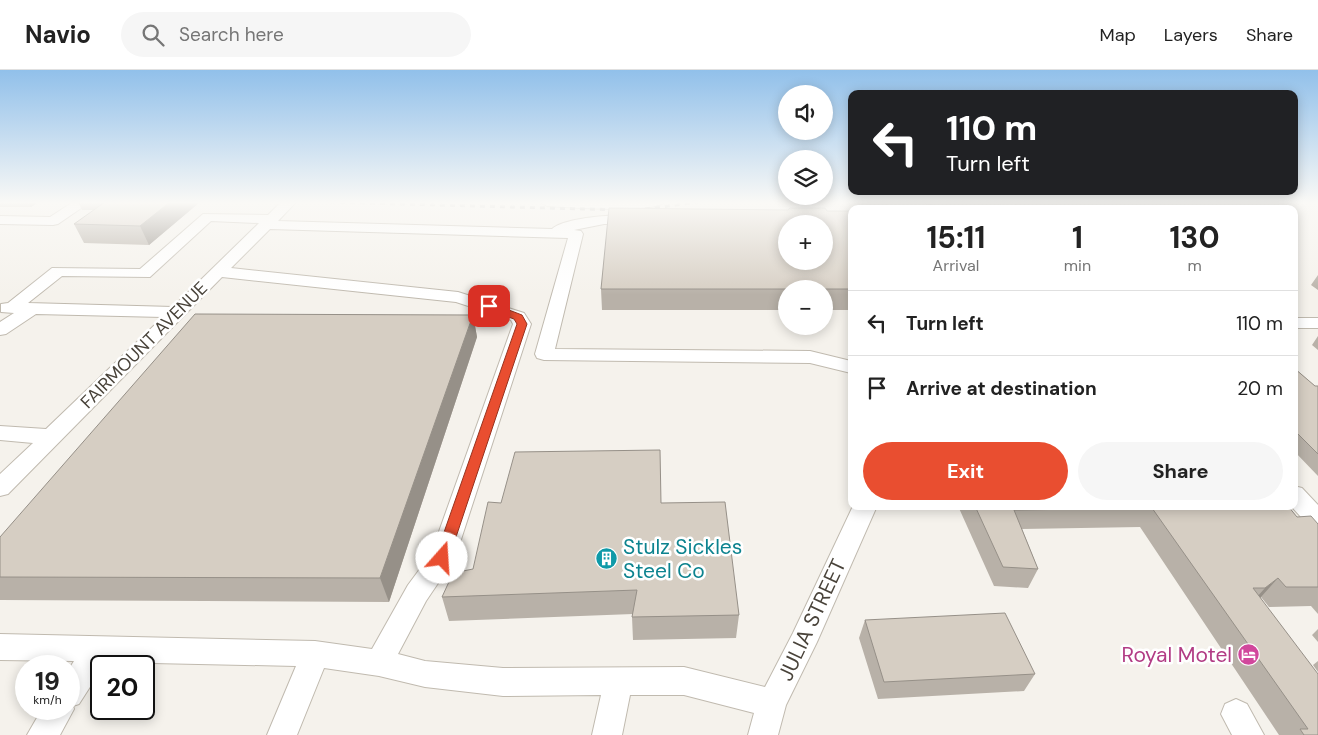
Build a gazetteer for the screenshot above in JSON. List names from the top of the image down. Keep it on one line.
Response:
{"streets":{"street":["FAIRMOUNT AVENUE","JULIA STREET"]},"places":{"building":["Stulz Sickles Steel Co"],"hotel":["Royal Motel"]},"page":{"header":"Navio","search":"Search here","nav":["Map","Layers","Share"],"map_buttons":["+","−"],"turn":["110 m","Turn left"],"eta":["15:11","Arrival","1","min","130","m"],"list":[{"name":"Turn left","value":"110 m"},{"name":"Arrive at destination","value":"20 m"}],"buttons":["Exit","Share"],"speed":"19 km/h","limit":"20"}}
